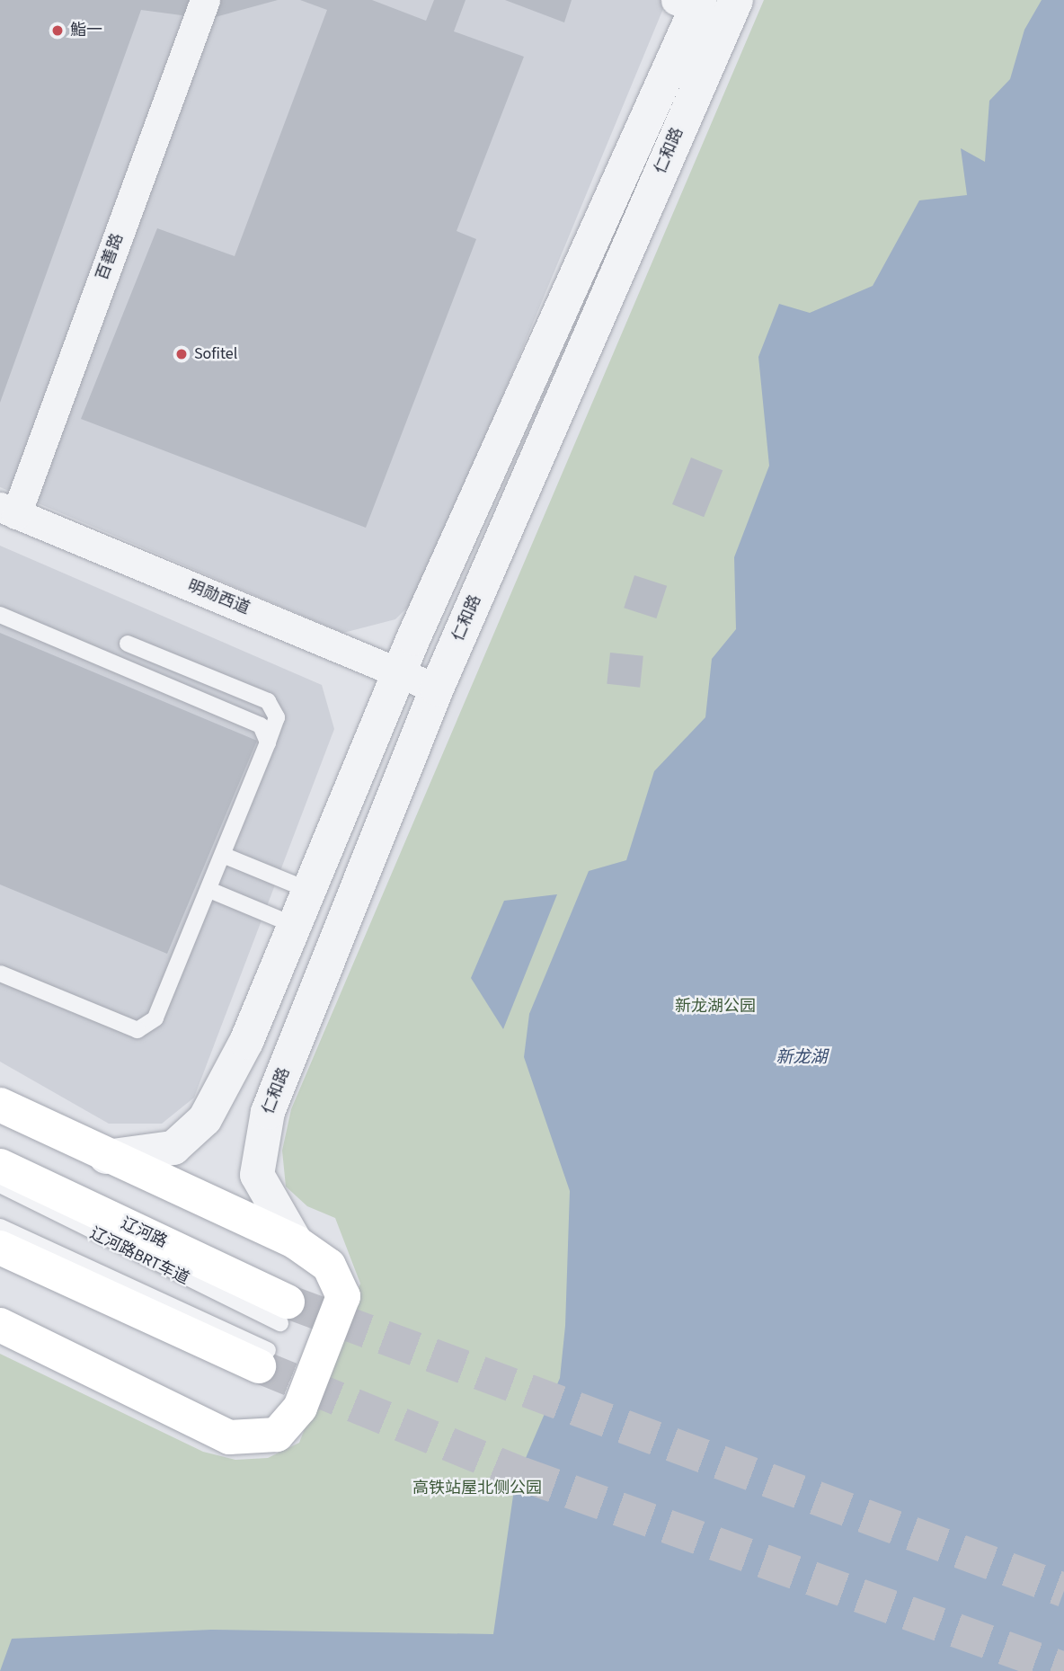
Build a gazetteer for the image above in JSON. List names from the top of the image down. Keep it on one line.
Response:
{"streets":{"main road":["辽河路"],"street":["仁和路","百善路","明勋西道"],"lane":["辽河路BRT车道"]},"crossings":[["仁和路","明勋西道"],["百善路","明勋西道"],["辽河路","辽河路BRT车道"]],"water":["新龙湖"],"parks":["新龙湖公园","高铁站屋北侧公园"],"places":["鮨一","Sofitel"]}
